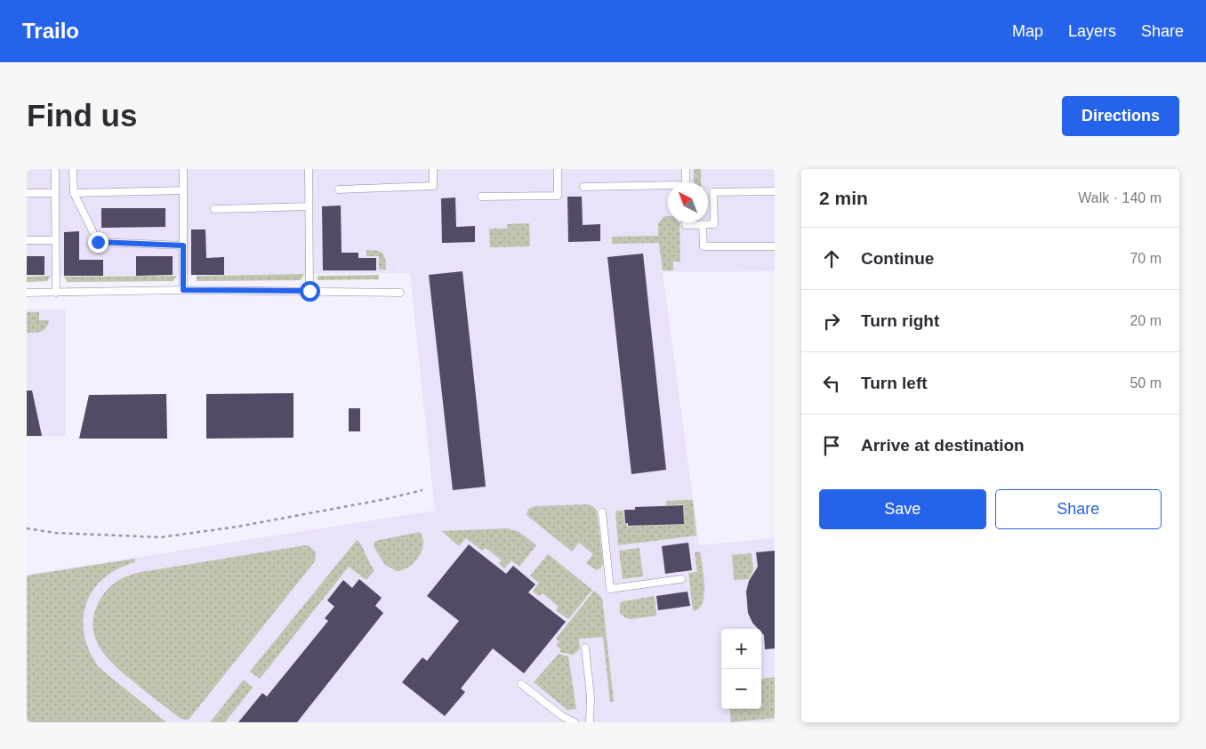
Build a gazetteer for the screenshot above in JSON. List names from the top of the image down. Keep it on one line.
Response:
{"north":"top left","page":{"header":"Trailo","nav":["Map","Layers","Share"],"buttons":["Directions",["Save","Share"]],"title":"Find us","heading":["2 min","Walk · 140 m"],"list":[["Continue","70 m"],["Turn right","20 m"],["Turn left","50 m"],"Arrive at destination"],"map_buttons":["+","−"]}}
